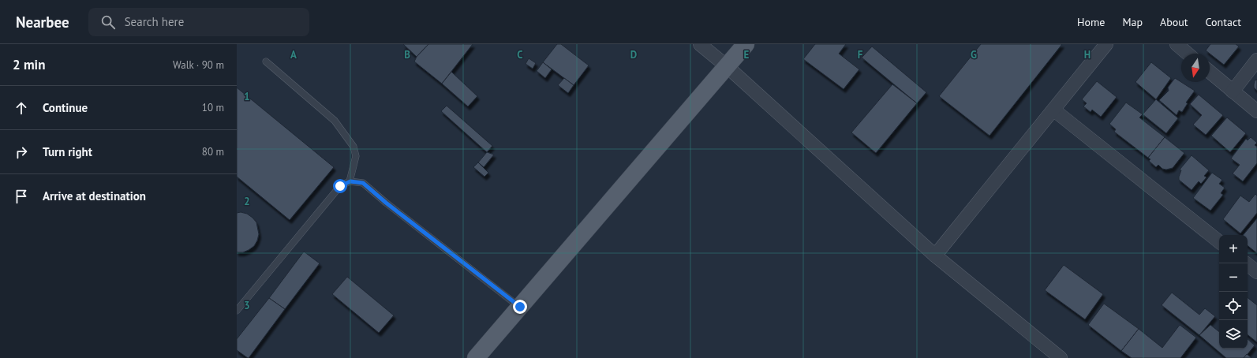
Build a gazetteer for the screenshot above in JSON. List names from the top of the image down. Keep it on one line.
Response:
{"north":"bottom","page":{"header":"Nearbee","search":"Search here","nav":["Home","Map","About","Contact"],"heading":["2 min","Walk · 90 m"],"list":[["Continue","10 m"],["Turn right","80 m"],"Arrive at destination"],"map_buttons":["+","−"]},"grid":{"columns":["A","B","C","D","E","F","G","H"],"rows":["1","2","3"]}}
